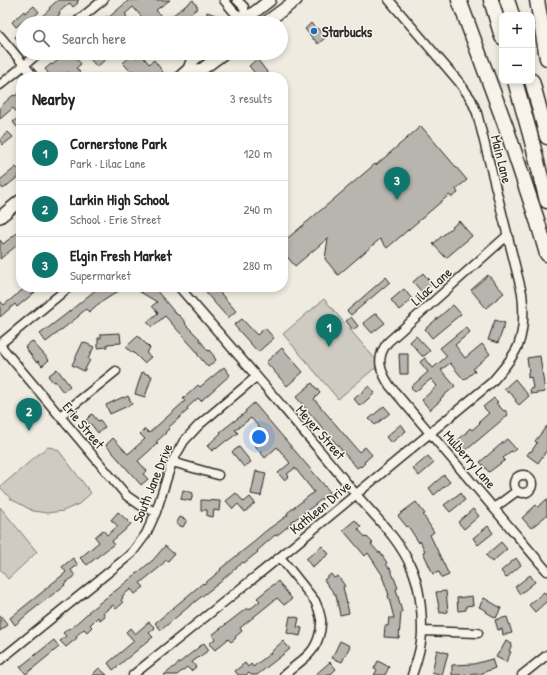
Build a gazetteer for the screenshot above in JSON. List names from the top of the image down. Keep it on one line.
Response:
{"streets":{"street":["Main Lane","Lilac Lane","Erie Street","Meyer Street","Mulberry Lane","South Jane Drive","Kathleen Drive"]},"crossings":[["Main Lane","Lilac Lane"],["Main Lane","Kathleen Drive"],["Lilac Lane","Mulberry Lane"],["Erie Street","South Jane Drive"],["Meyer Street","South Jane Drive"],["Meyer Street","Kathleen Drive"],["Mulberry Lane","Kathleen Drive"]],"places":["Starbucks"],"page":{"map_buttons":["+","−"],"search":"Search here","heading":["Nearby","3 results"],"list":[{"mark":"1","name":"Cornerstone Park","note":"Park · Lilac Lane","value":"120 m"},{"mark":"2","name":"Larkin High School","note":"School · Erie Street","value":"240 m"},{"mark":"3","name":"Elgin Fresh Market","note":"Supermarket","value":"280 m"}],"pins":["3","1","2"]}}
